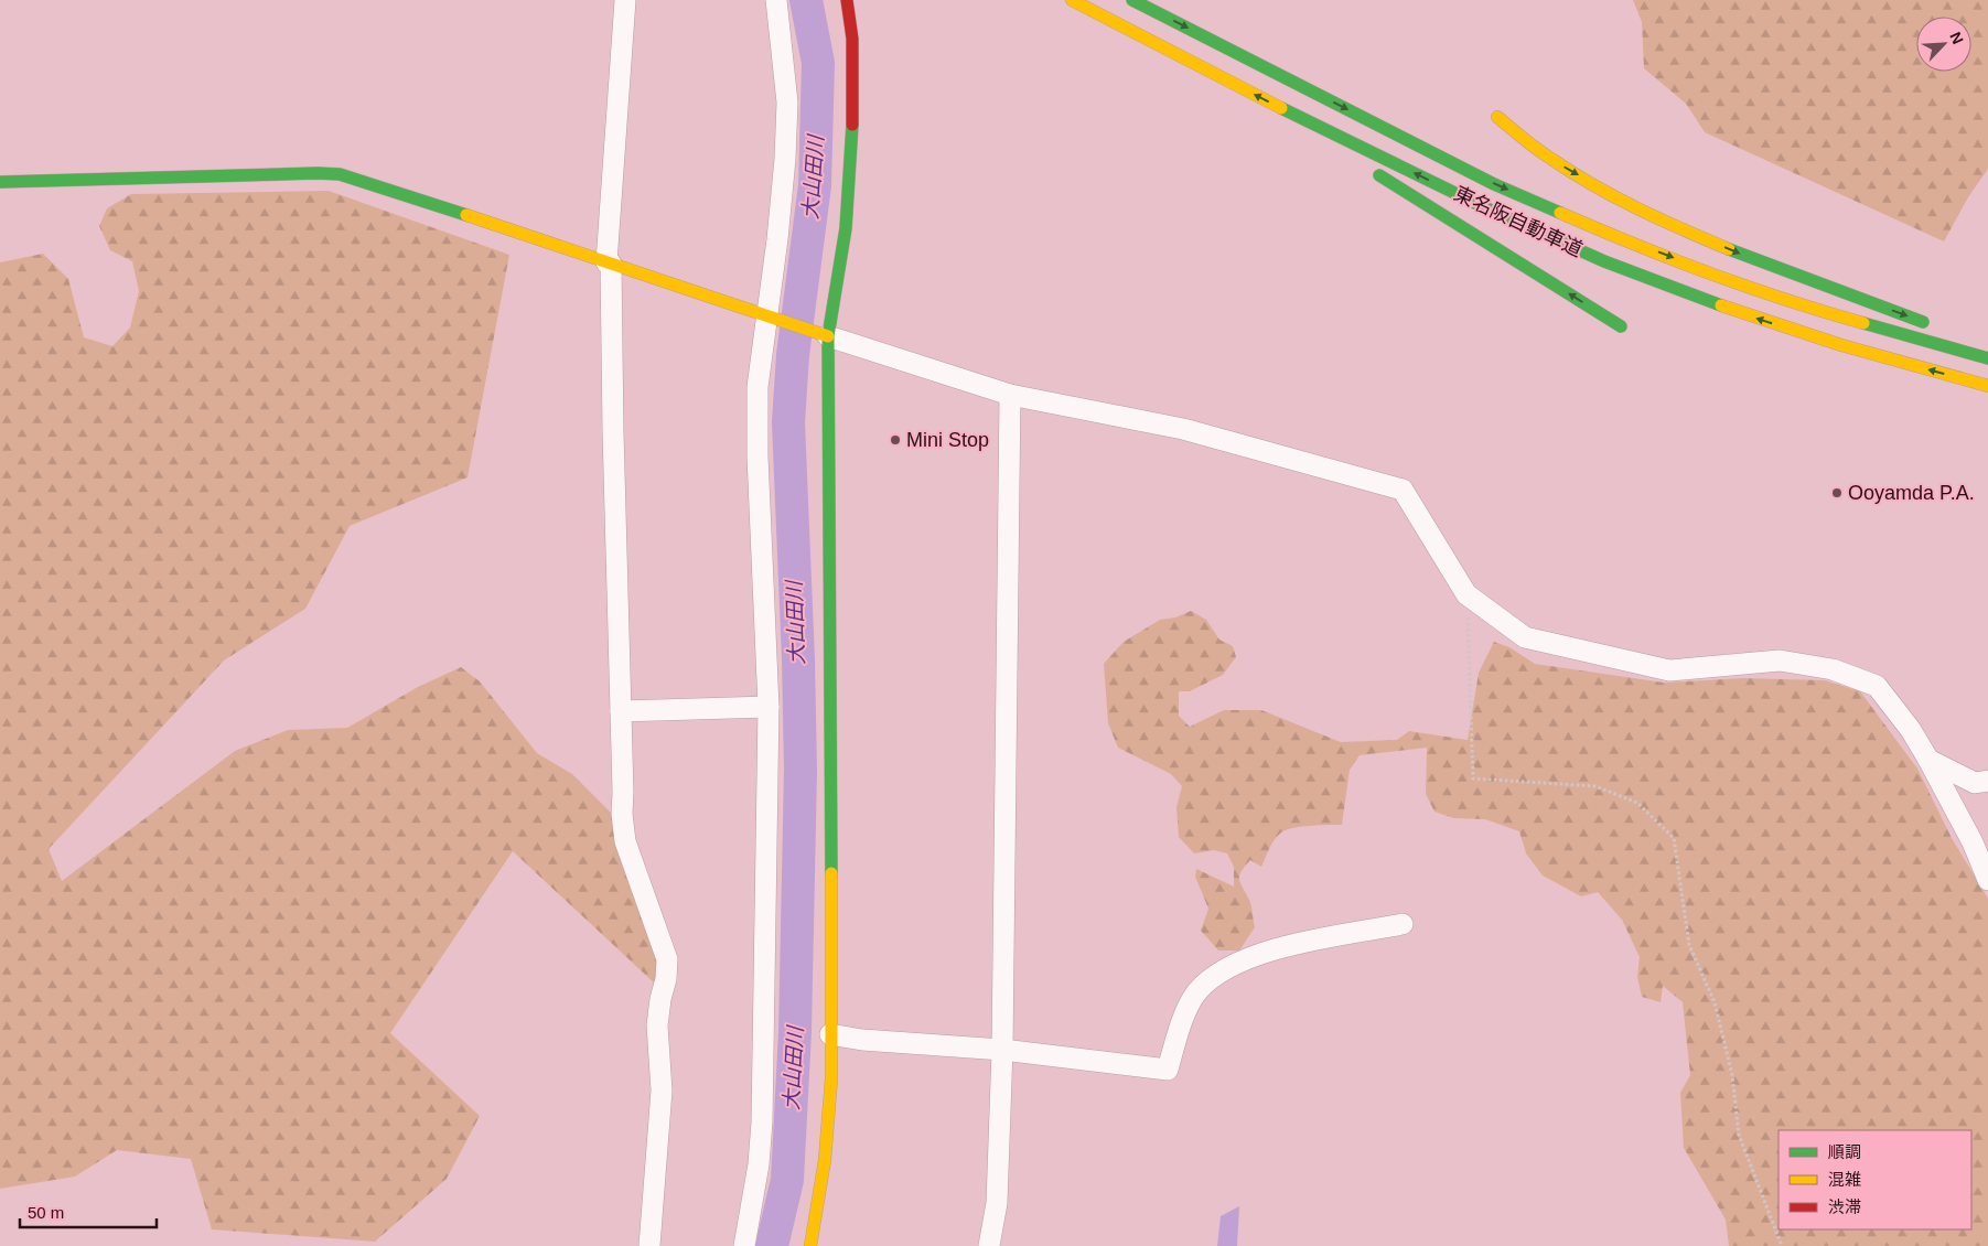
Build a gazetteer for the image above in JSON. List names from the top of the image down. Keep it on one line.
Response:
{"streets":{"main road":["東名阪自動車道"]},"water":["大山田川"],"places":["Mini Stop","Ooyamda P.A."],"legend":["順調","混雑","渋滞"],"scale_bar":"50 m","north":"top right"}
